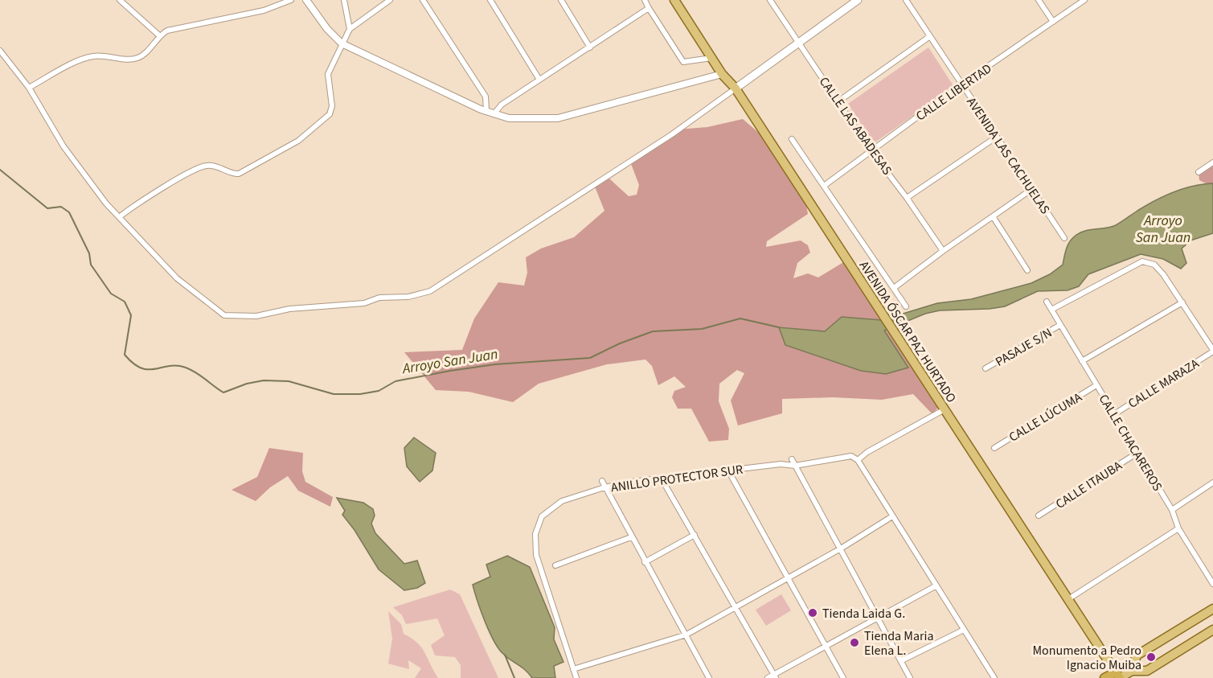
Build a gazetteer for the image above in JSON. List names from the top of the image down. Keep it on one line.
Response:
{"streets":{"main road":["AVENIDA ÓSCAR PAZ HURTADO"],"street":["CALLE LIBERTAD","CALLE LAS ABADESAS","AVENIDA LAS CACHUELAS","PASAJE S/N","CALLE MARAZA","CALLE LÚCUMA","CALLE CHACAREROS","ANILLO PROTECTOR SUR","CALLE ITAUBA"]},"crossings":[["CALLE LIBERTAD","CALLE LAS ABADESAS"],["CALLE LIBERTAD","AVENIDA LAS CACHUELAS"],["PASAJE S/N","CALLE CHACAREROS"],["CALLE MARAZA","CALLE CHACAREROS"],["CALLE LÚCUMA","CALLE CHACAREROS"],["CALLE CHACAREROS","CALLE ITAUBA"]],"water":["Arroyo San Juan"],"places":["Tienda Laida G.","Tienda Maria Elena L.","Monumento a Pedro Ignacio Muiba"]}
